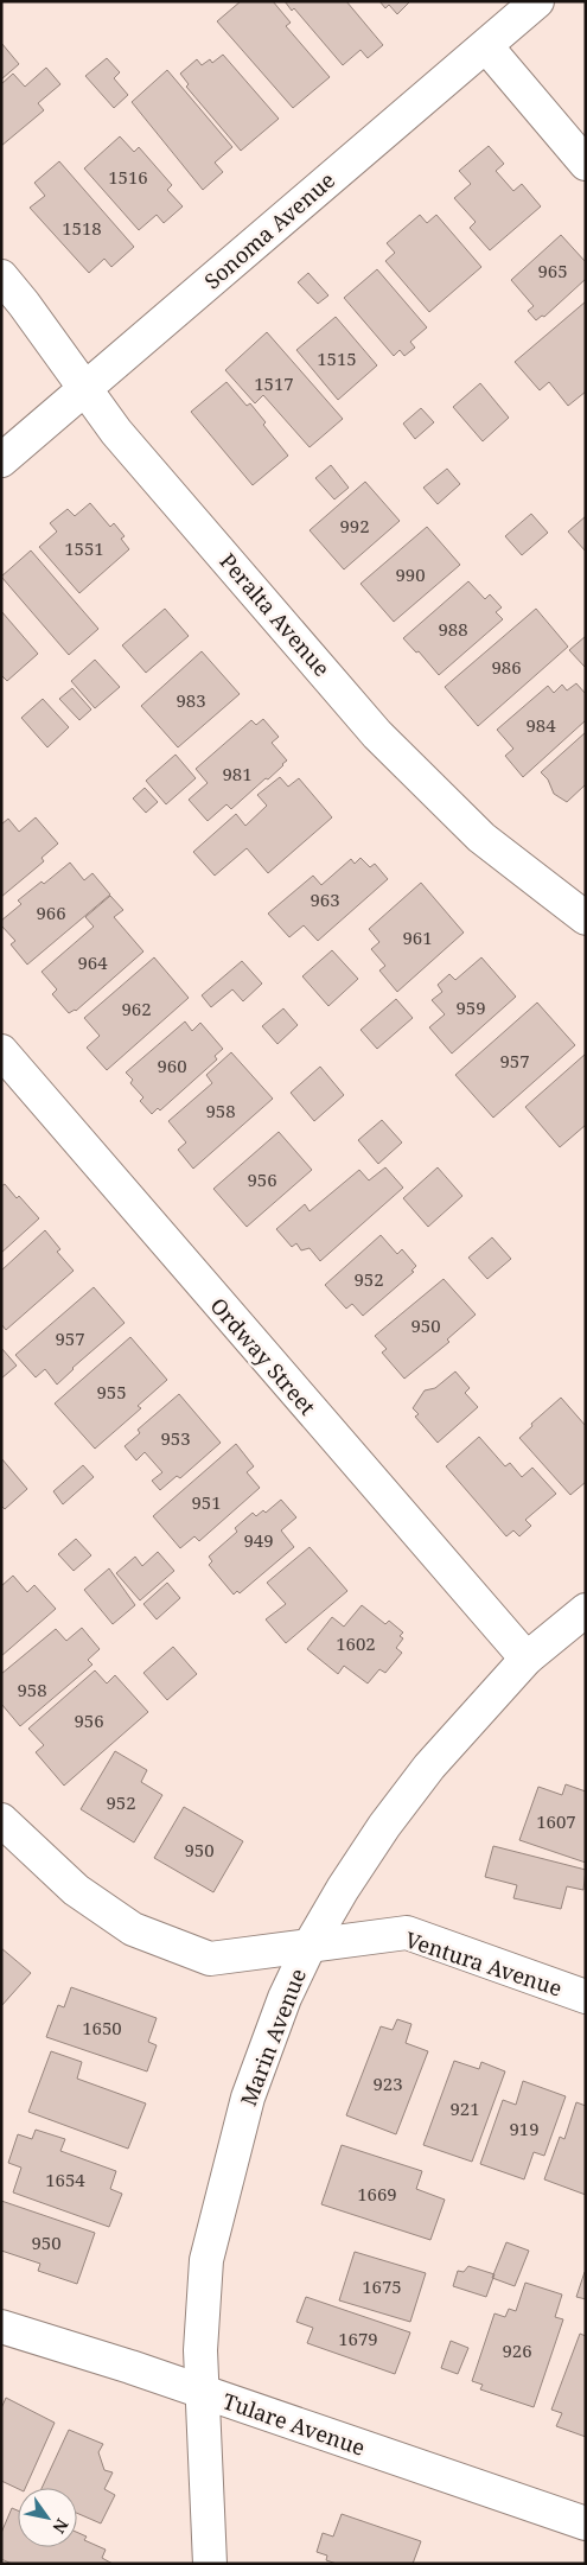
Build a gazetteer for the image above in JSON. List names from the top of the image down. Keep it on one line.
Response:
{"streets":{"street":["Sonoma Avenue","Peralta Avenue","Ordway Street","Ventura Avenue","Marin Avenue","Tulare Avenue"]},"crossings":[["Sonoma Avenue","Peralta Avenue"],["Ordway Street","Marin Avenue"],["Ventura Avenue","Marin Avenue"],["Marin Avenue","Tulare Avenue"]],"house_numbers":["1516","1518","965","1515","1517","992","1551","990","988","986","983","984","981","963","966","961","964","959","962","957","960","958","956","952","950","957","955","953","951","949","1602","958","956","952","1607","950","1650","923","921","919","1654","1669","950","1675","1679","926"],"north":"bottom right"}
